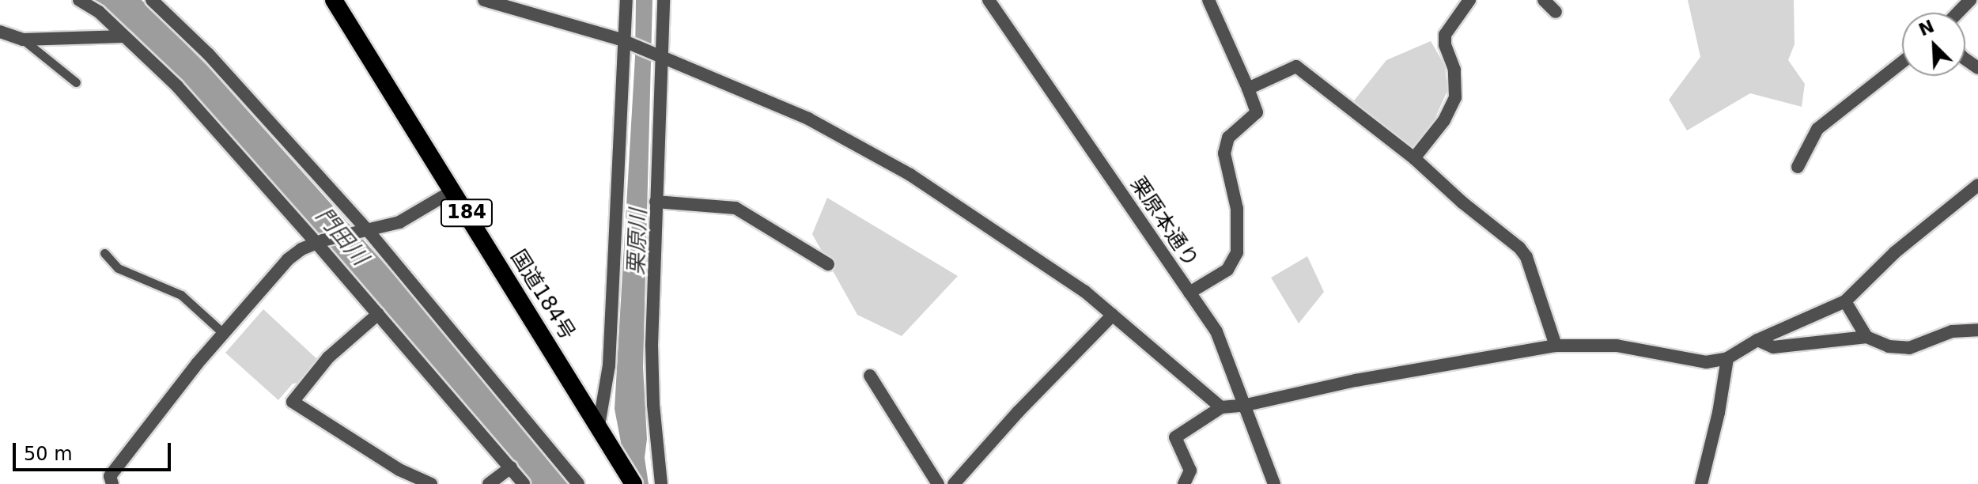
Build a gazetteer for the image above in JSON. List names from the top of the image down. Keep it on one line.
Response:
{"streets":{"highway":["184","国道184号"],"street":["栗原本通り"]},"water":["門田川","栗原川"],"scale_bar":"50 m","north":"top left"}
